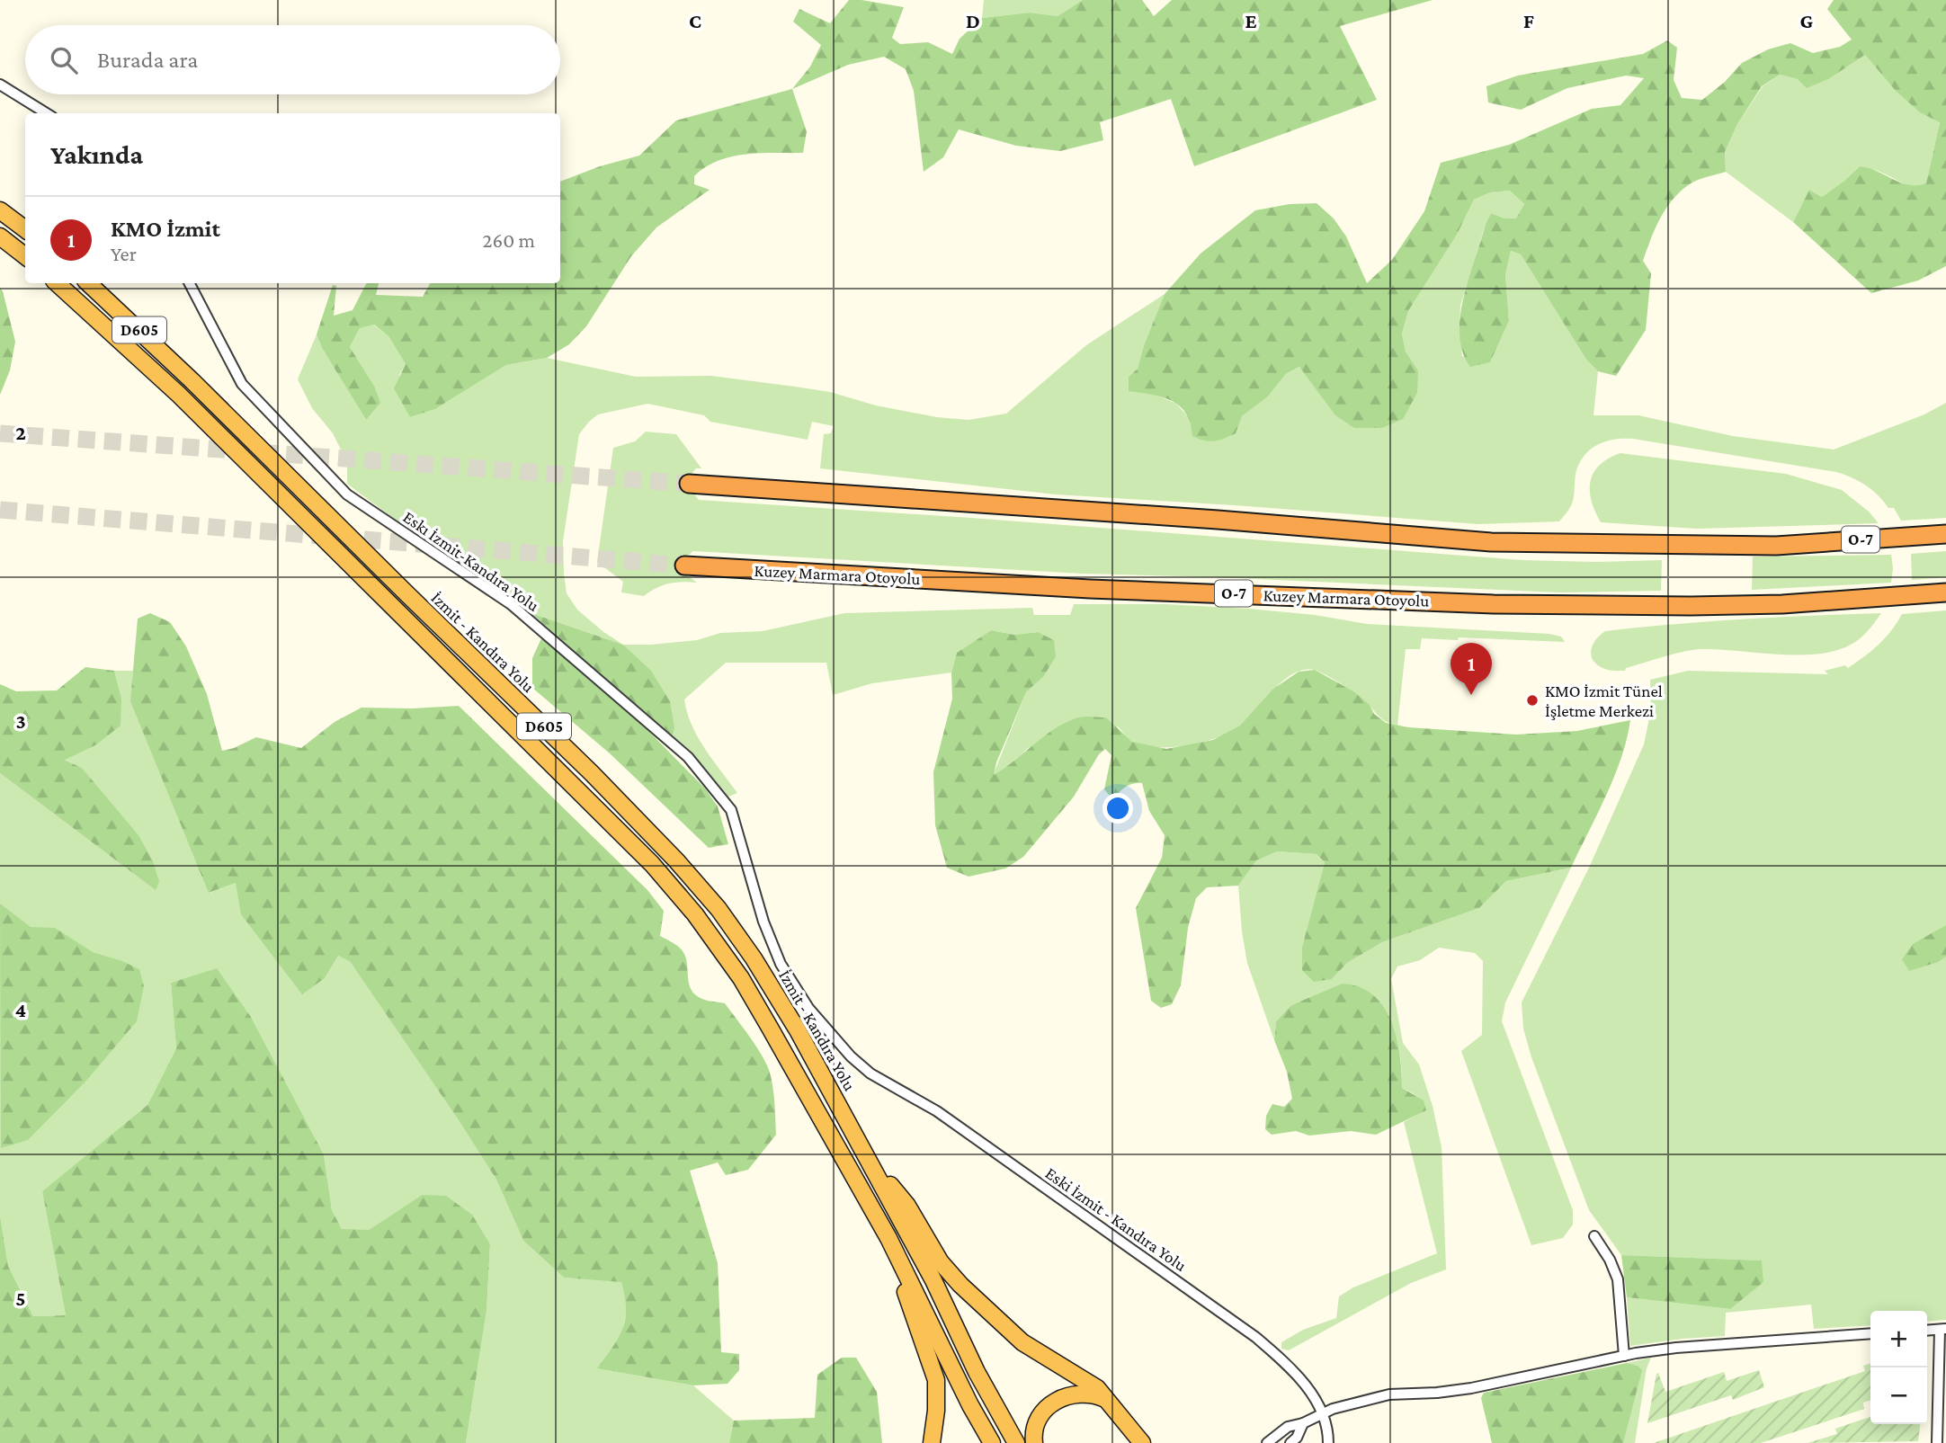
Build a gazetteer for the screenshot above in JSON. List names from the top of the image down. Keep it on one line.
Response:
{"streets":{"highway":["D605","O-7","Kuzey Marmara Otoyolu","İzmit - Kandıra Yolu"],"street":["Eskı İzmit-Kandıra Yolu","Eski İzmit - Kandıra Yolu"]},"crossings":[["Eskı İzmit-Kandıra Yolu","Eski İzmit - Kandıra Yolu"]],"places":["KMO İzmit Tünel İşletme Merkezi"],"page":{"search":"Burada ara","heading":"Yakında","list":[{"mark":"1","name":"KMO İzmit","note":"Yer","value":"260 m"}],"pins":"1","map_buttons":["+","−"]},"grid":{"columns":["C","D","E","F","G"],"rows":["2","3","4","5"]}}
